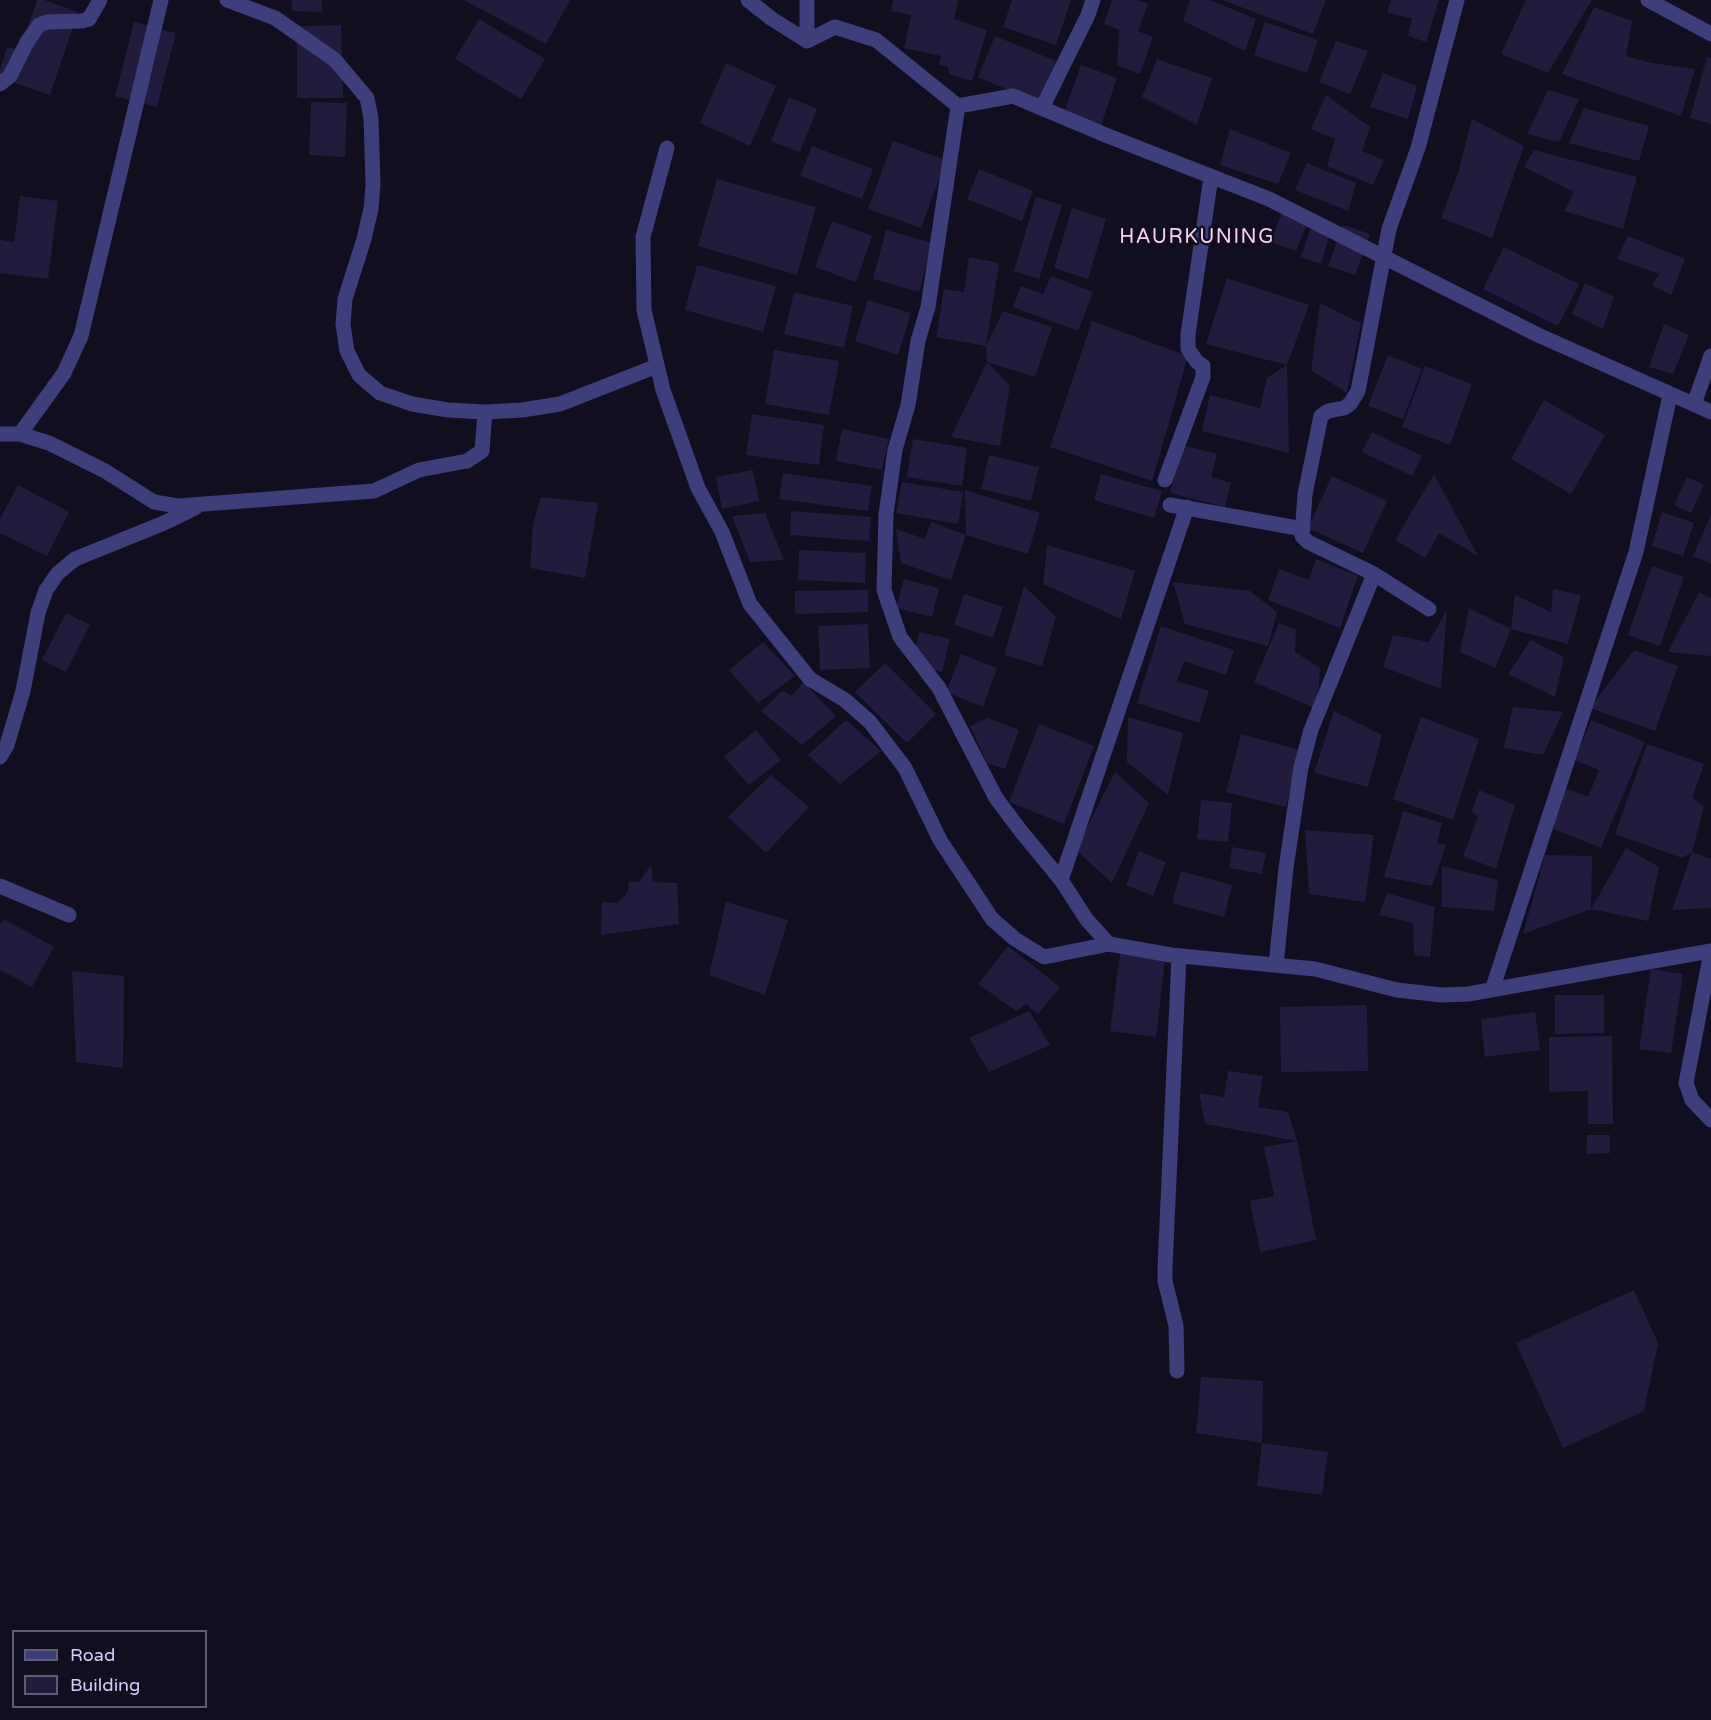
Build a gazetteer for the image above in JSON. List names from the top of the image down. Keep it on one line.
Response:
{"districts":["HAURKUNING"],"legend":["Road","Building"]}
